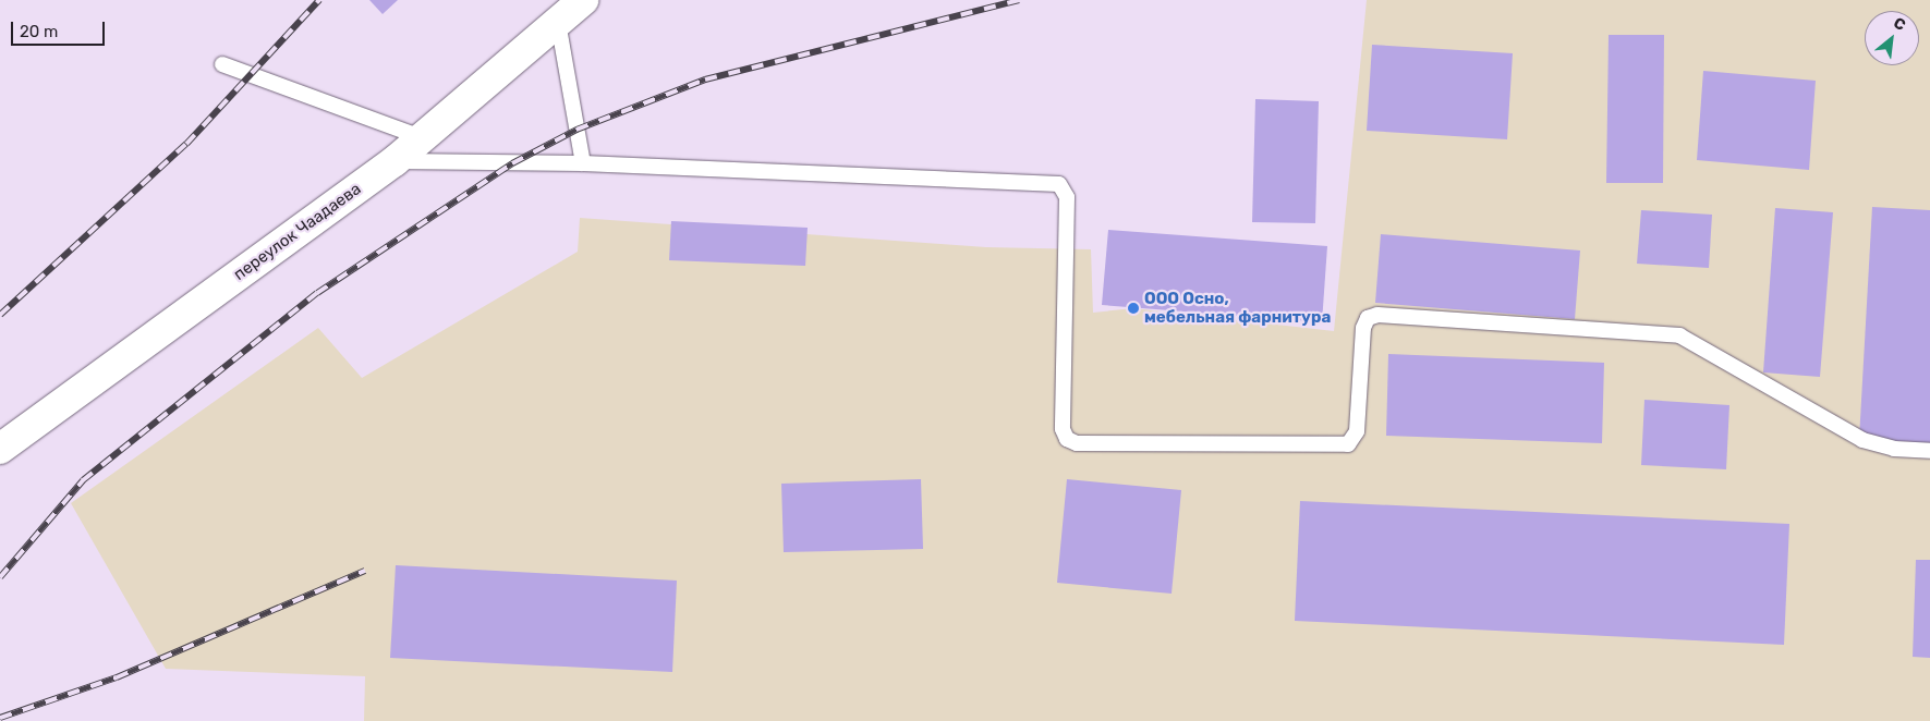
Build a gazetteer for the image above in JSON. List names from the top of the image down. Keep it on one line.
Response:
{"streets":{"street":["переулок Чаадаева"]},"places":["ООО Осно, мебельная фарнитура"],"scale_bar":"20 m","north":"top right"}
